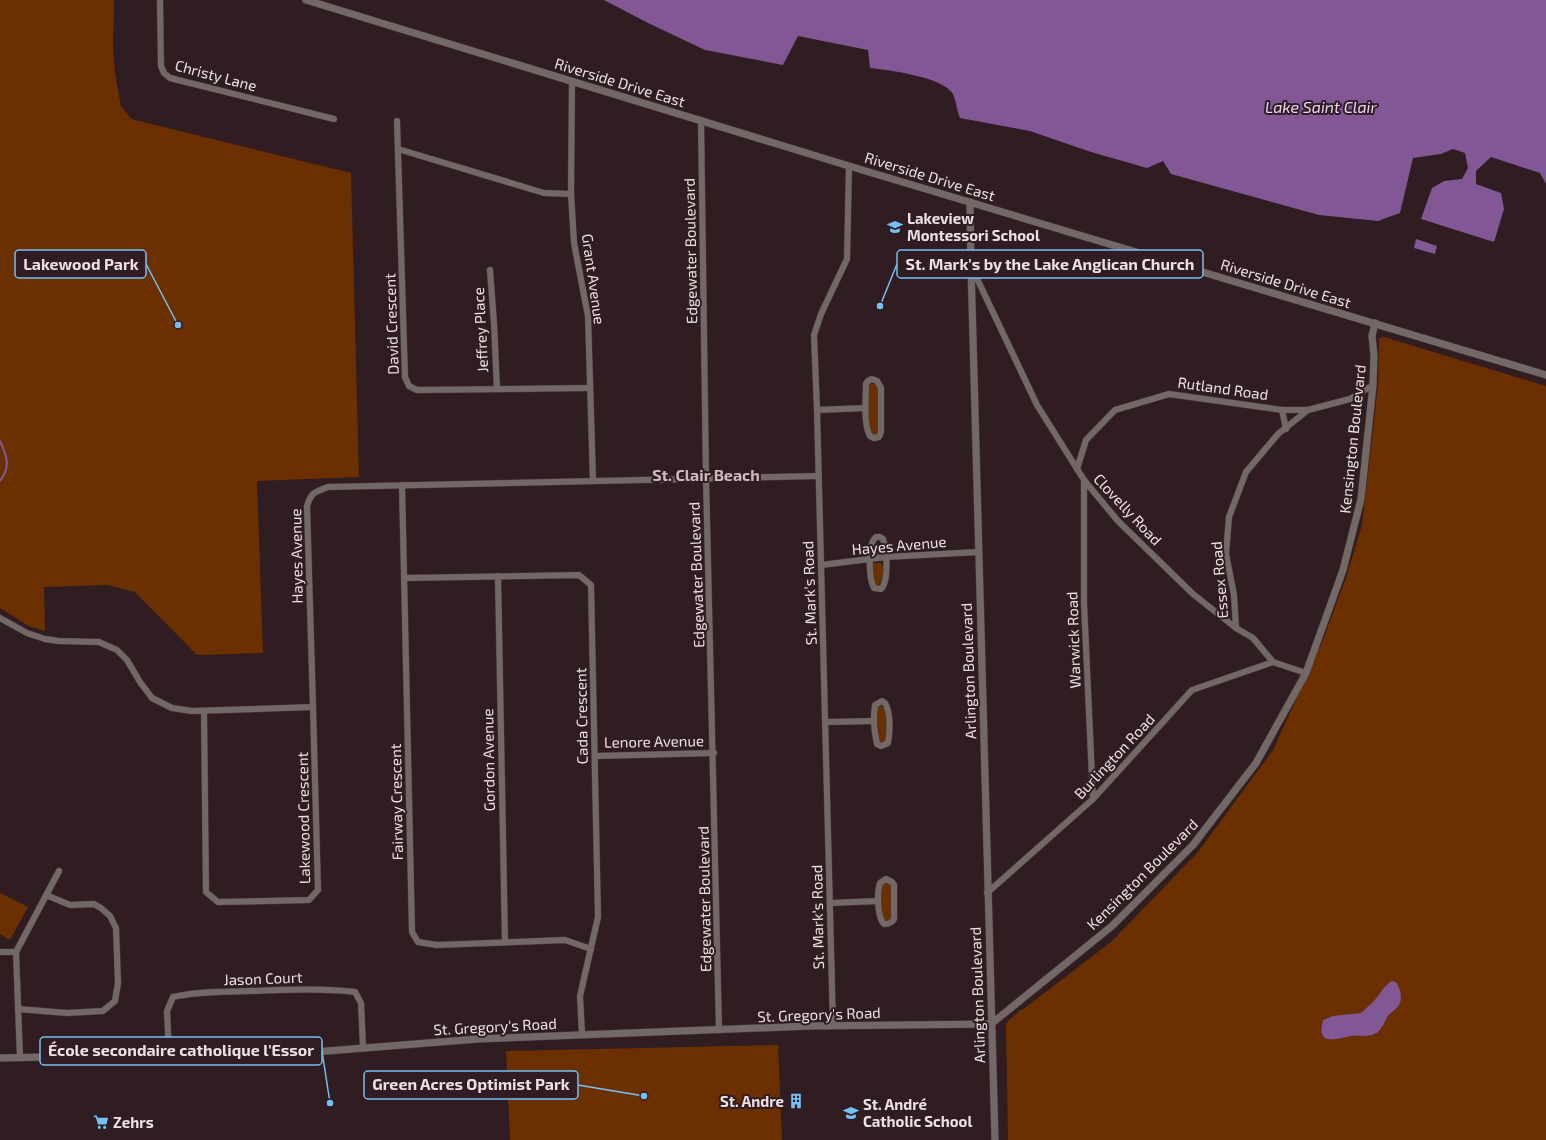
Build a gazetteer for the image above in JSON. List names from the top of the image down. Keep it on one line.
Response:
{"streets":{"street":["Christy Lane","Riverside Drive East","Edgewater Boulevard","Grant Avenue","David Crescent","Jeffrey Place","Rutland Road","Kensington Boulevard","Clovelly Road","Hayes Avenue","Essex Road","St. Mark's Road","Warwick Road","Arlington Boulevard","Cada Crescent","Lenore Avenue","Burlington Road","Gordon Avenue","Fairway Crescent","Lakewood Crescent","Jason Court","St. Gregory's Road"]},"crossings":[["Riverside Drive East","Edgewater Boulevard"],["Riverside Drive East","Grant Avenue"],["Riverside Drive East","Kensington Boulevard"],["Riverside Drive East","St. Mark's Road"],["Riverside Drive East","Arlington Boulevard"],["Edgewater Boulevard","Hayes Avenue"],["Edgewater Boulevard","Lenore Avenue"],["Edgewater Boulevard","St. Gregory's Road"],["Grant Avenue","David Crescent"],["Grant Avenue","Hayes Avenue"],["David Crescent","Jeffrey Place"],["Rutland Road","Kensington Boulevard"],["Rutland Road","Clovelly Road"],["Rutland Road","Essex Road"],["Kensington Boulevard","Arlington Boulevard"],["Kensington Boulevard","St. Gregory's Road"],["Clovelly Road","Essex Road"],["Clovelly Road","Warwick Road"],["Clovelly Road","Arlington Boulevard"],["Clovelly Road","Burlington Road"],["Hayes Avenue","St. Mark's Road"],["Hayes Avenue","Arlington Boulevard"],["Hayes Avenue","Fairway Crescent"],["Hayes Avenue","Lakewood Crescent"],["St. Mark's Road","St. Gregory's Road"],["Warwick Road","Burlington Road"],["Arlington Boulevard","Burlington Road"],["Arlington Boulevard","St. Gregory's Road"],["Cada Crescent","Lenore Avenue"],["Cada Crescent","Gordon Avenue"],["Cada Crescent","Fairway Crescent"],["Cada Crescent","St. Gregory's Road"],["Gordon Avenue","Fairway Crescent"],["Jason Court","St. Gregory's Road"]],"districts":["St. Clair Beach"],"water":["Lake Saint Clair"],"places":{"school or university":["Lakeview Montessori School","St. André Catholic School"],"other":["St. Mark's by the Lake Anglican Church","Lakewood Park","Green Acres Optimist Park","École secondaire catholique l'Essor"],"building":["St. Andre"],"supermarket":["Zehrs"]}}
